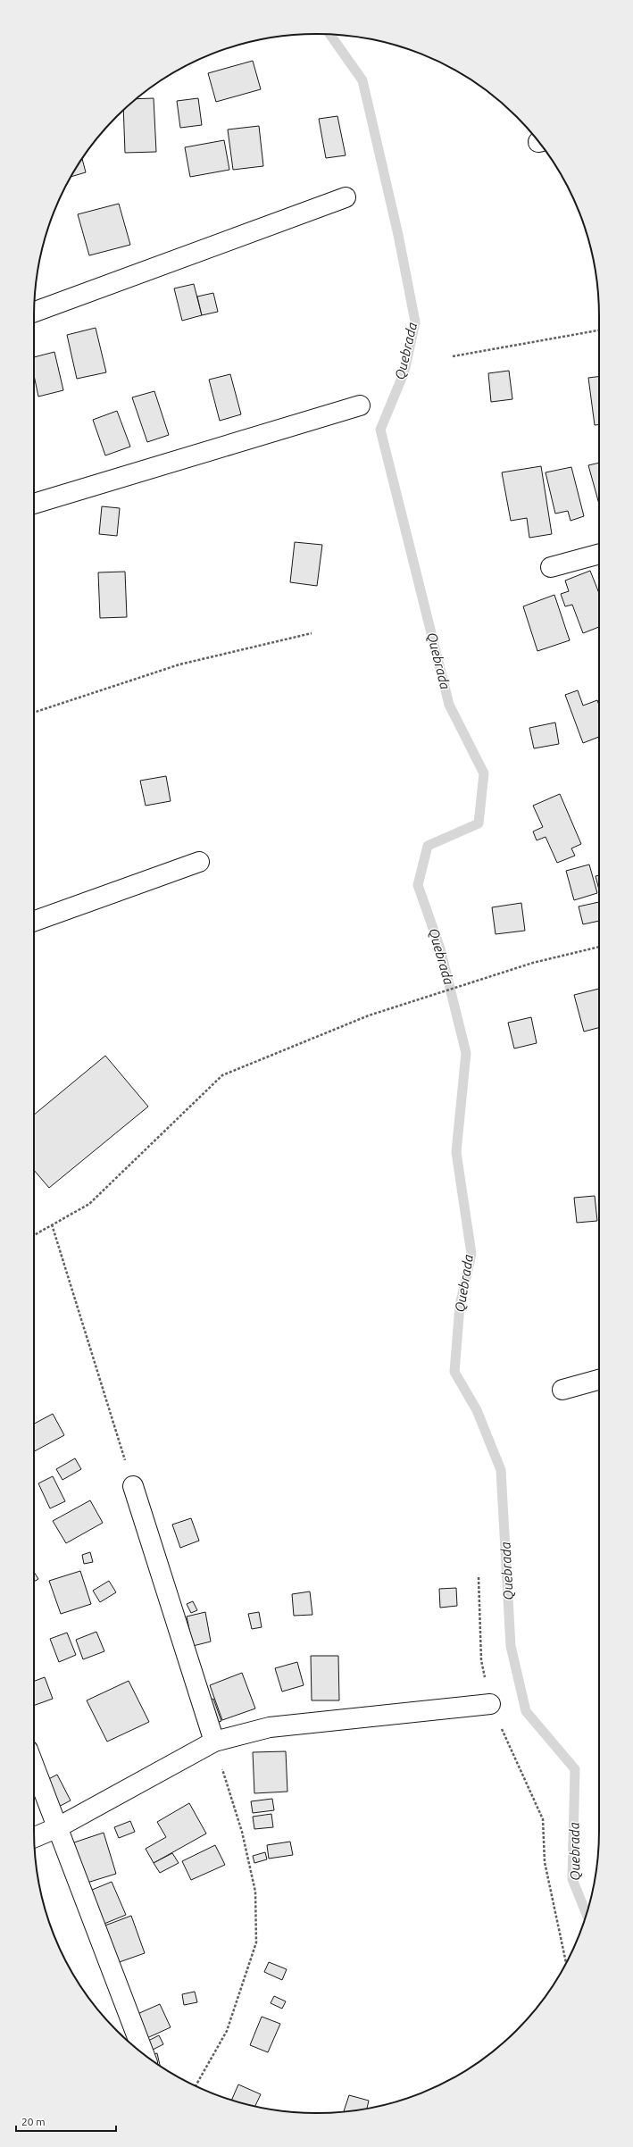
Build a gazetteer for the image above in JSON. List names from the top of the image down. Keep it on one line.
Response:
{"water":["Quebrada"],"scale_bar":"20 m"}
